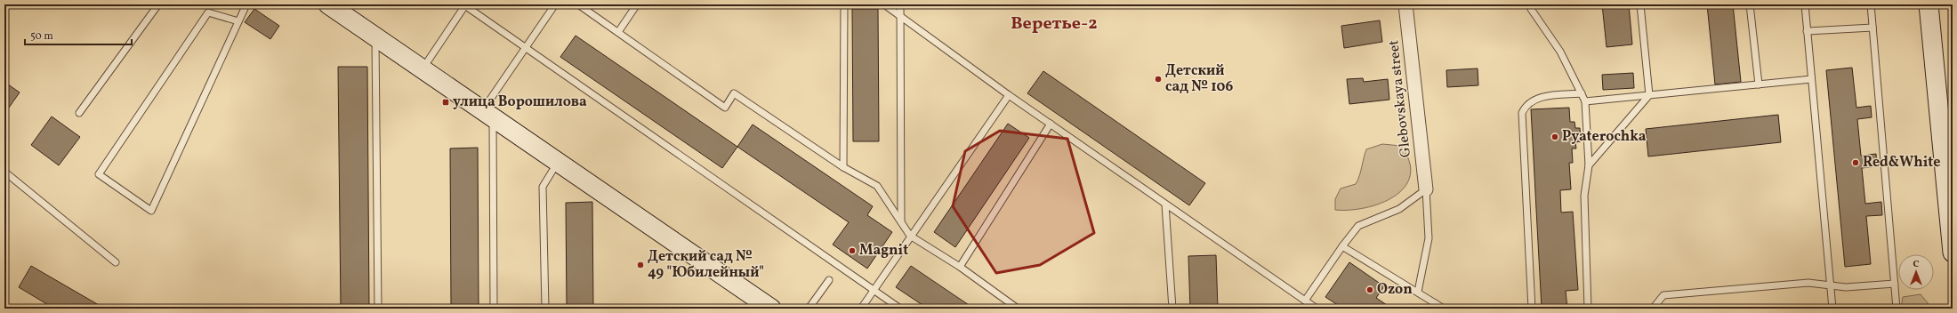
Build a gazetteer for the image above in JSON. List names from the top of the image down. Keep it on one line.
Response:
{"streets":{"street":["Glebovskaya street"]},"districts":["Веретье-2"],"places":{"other":["Детский сад № 106","Pyaterochka","Red&White","Magnit","Детский сад № 49 \"Юбилейный\"","Ozon"],"transit":["улица Ворошилова"]},"scale_bar":"50 m","north":"top"}
